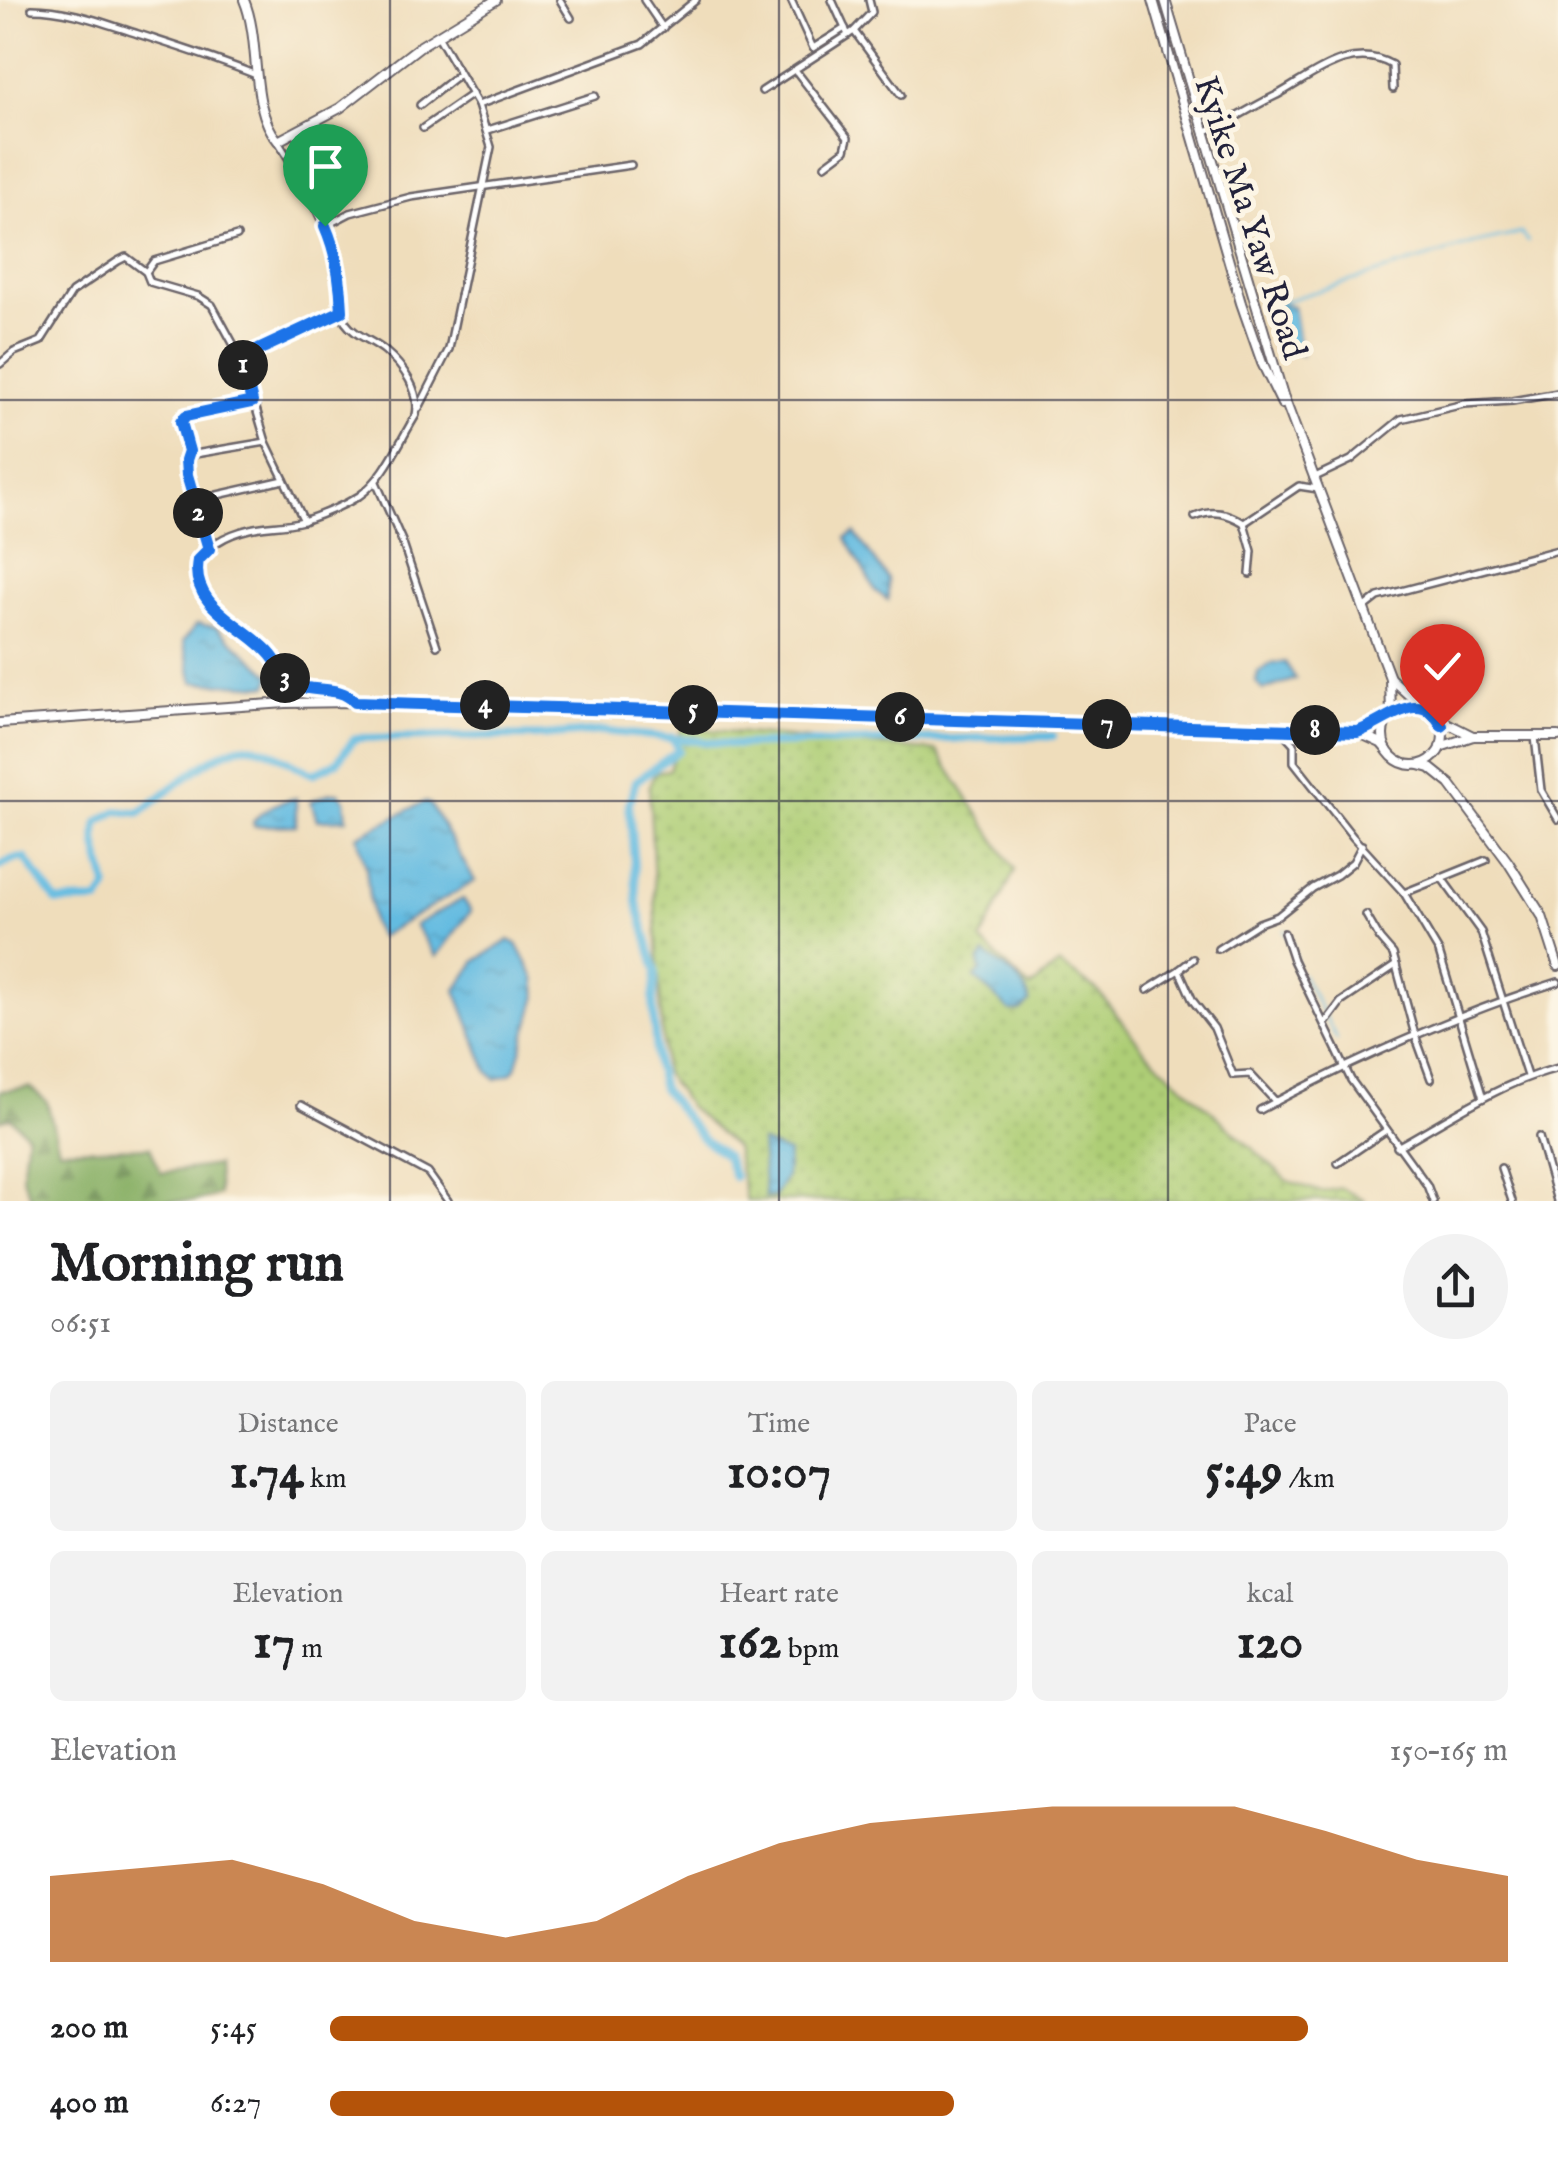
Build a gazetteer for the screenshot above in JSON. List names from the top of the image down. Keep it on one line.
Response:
{"streets":{"main road":["Kyike Ma Yaw Road"]},"page":{"pins":["1","2","3","4","5","6","7","8"],"heading":["Morning run","06:51"],"stats":[["Distance","1.74 km"],["Time","10:07"],["Pace","5:49 /km"],["Elevation","17 m"],["Heart rate","162 bpm"],["kcal","120"]],"chart":["Elevation","150–165 m"],"list":[{"name":"200 m","note":"5:45"},{"name":"400 m","note":"6:27"}]}}
